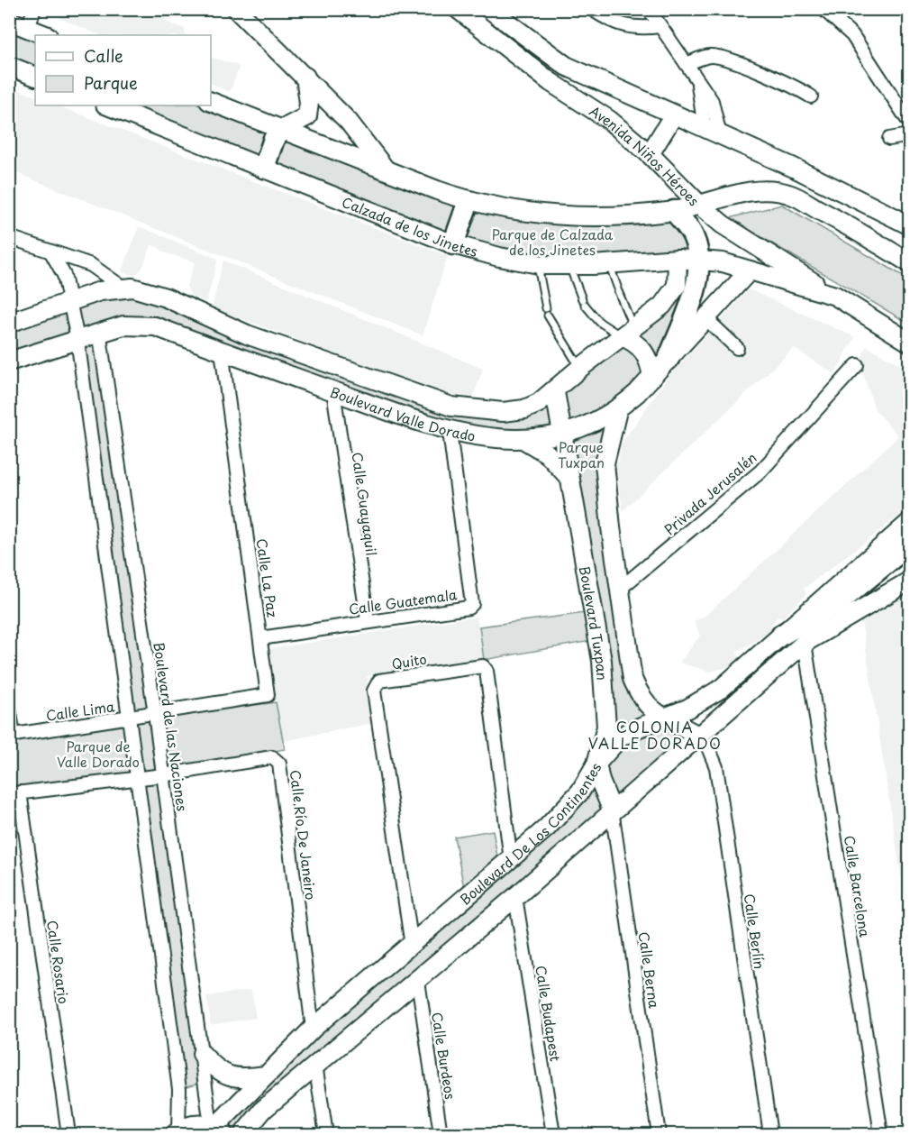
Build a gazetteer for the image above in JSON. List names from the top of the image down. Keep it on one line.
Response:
{"streets":{"street":["Avenida Niños Héroes","Calzada de los Jinetes","Boulevard Valle Dorado","Privada Jerusalén","Calle Guayaquil","Calle La Paz","Calle Guatemala","Boulevard Tuxpan","Quito","Calle Lima","Boulevard de las Naciones","Boulevard De Los Continentes","Calle Río De Janeiro","Calle Barcelona","Calle Berlín","Calle Rosario","Calle Berna","Calle Budapest","Calle Burdeos"]},"crossings":[["Avenida Niños Héroes","Calzada de los Jinetes"],["Calzada de los Jinetes","Boulevard Valle Dorado"],["Boulevard Valle Dorado","Calle Guayaquil"],["Boulevard Valle Dorado","Calle La Paz"],["Boulevard Valle Dorado","Calle Guatemala"],["Boulevard Valle Dorado","Boulevard Tuxpan"],["Boulevard Valle Dorado","Boulevard de las Naciones"],["Calle Guayaquil","Calle Guatemala"],["Calle La Paz","Calle Guatemala"],["Calle La Paz","Calle Lima"],["Calle La Paz","Boulevard de las Naciones"],["Boulevard Tuxpan","Boulevard De Los Continentes"],["Quito","Boulevard De Los Continentes"],["Calle Lima","Boulevard de las Naciones"],["Boulevard de las Naciones","Boulevard De Los Continentes"],["Boulevard de las Naciones","Calle Río De Janeiro"],["Boulevard De Los Continentes","Calle Río De Janeiro"]],"districts":["COLONIA VALLE DORADO"],"parks":["Parque de Calzada de los Jinetes","Parque Tuxpan","Parque de Valle Dorado"],"legend":["Calle","Parque"]}
